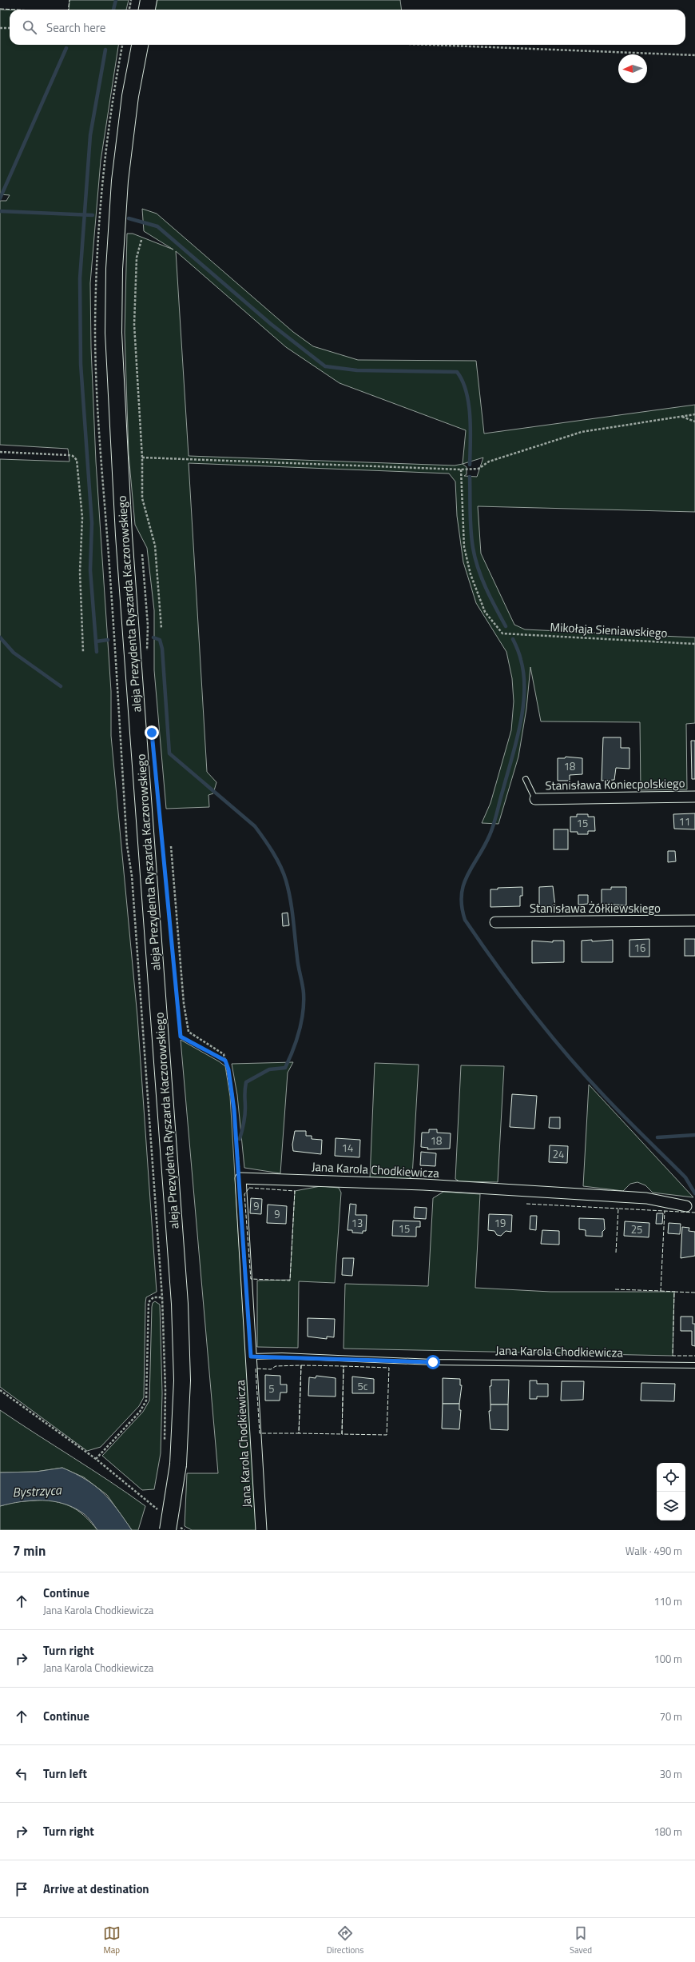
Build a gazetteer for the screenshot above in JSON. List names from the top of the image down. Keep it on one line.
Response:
{"streets":{"main road":["aleja Prezydenta Ryszarda Kaczorowskiego"],"street":["Stanisława Koniecpolskiego","Stanisława Żółkiewskiego","Jana Karola Chodkiewicza"],"path":["Mikołaja Sieniawskiego"]},"water":["Bystrzyca"],"house_numbers":["18","11","15","16","18","14","24","9","9","13","19","15","25","5c","5"],"north":"left","page":{"search":"Search here","heading":["7 min","Walk · 490 m"],"list":[["Continue","Jana Karola Chodkiewicza","110 m"],["Turn right","Jana Karola Chodkiewicza","100 m"],["Continue","70 m"],["Turn left","30 m"],["Turn right","180 m"],"Arrive at destination"],"nav":["Map","Directions","Saved"]}}
